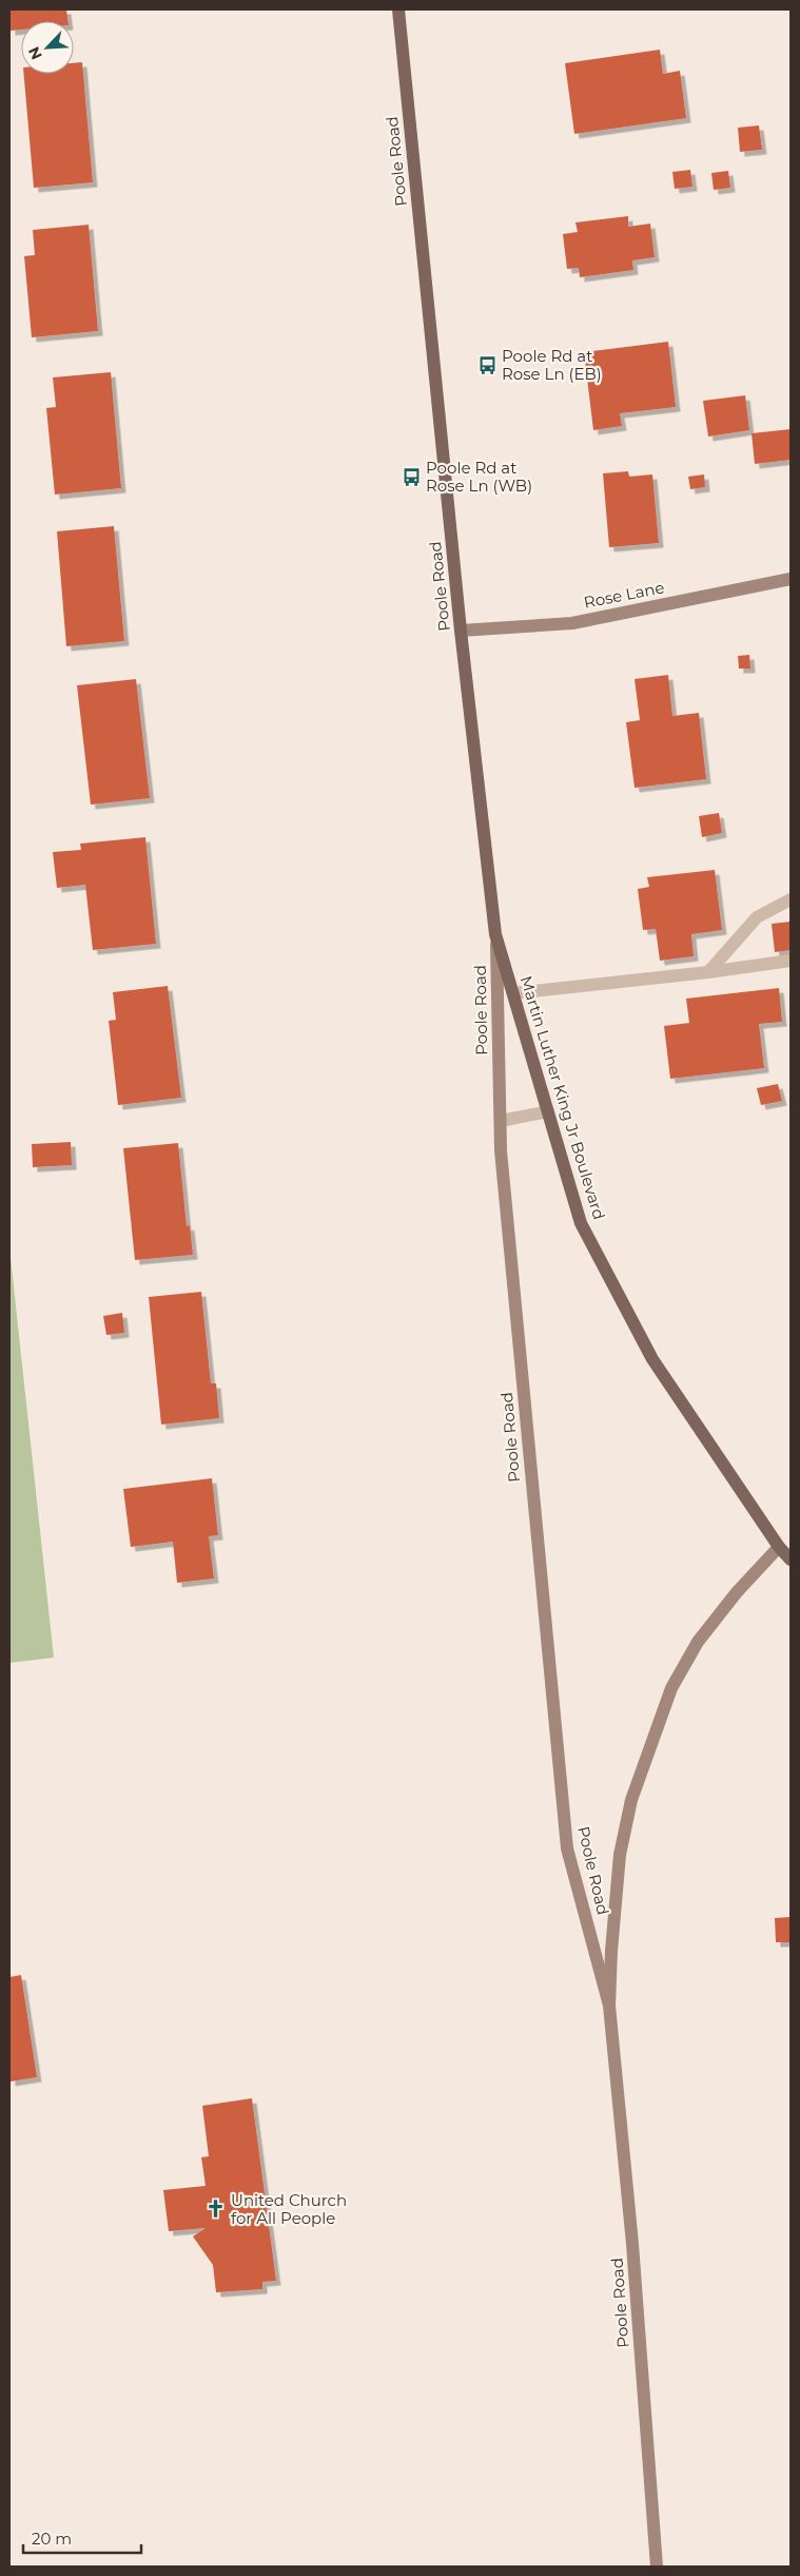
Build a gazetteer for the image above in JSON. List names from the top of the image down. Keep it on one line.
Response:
{"streets":{"main road":["Poole Road","Rose Lane","Martin Luther King Jr Boulevard"]},"crossings":[["Poole Road","Rose Lane"],["Poole Road","Martin Luther King Jr Boulevard"]],"places":{"bus stop":["Poole Rd at Rose Ln (EB)","Poole Rd at Rose Ln (WB)"],"church":["United Church for All People"]},"scale_bar":"20 m","north":"bottom left"}
